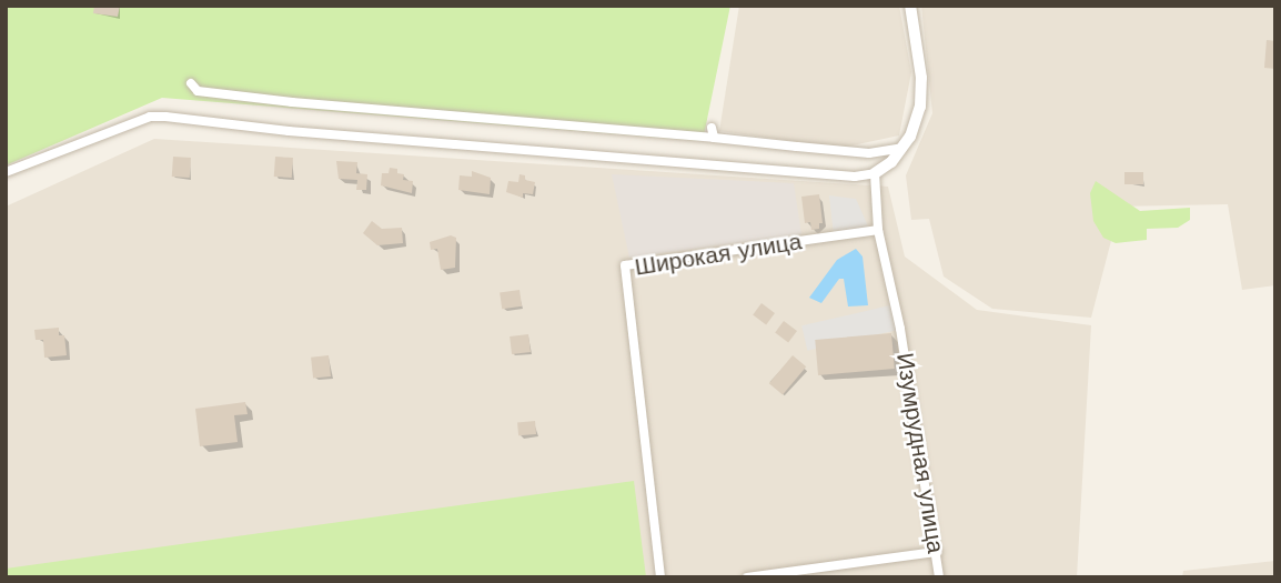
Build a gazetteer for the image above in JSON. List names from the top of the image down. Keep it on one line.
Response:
{"streets":{"street":["Широкая улица","Изумрудная улица"]},"crossings":[["Широкая улица","Изумрудная улица"]]}
